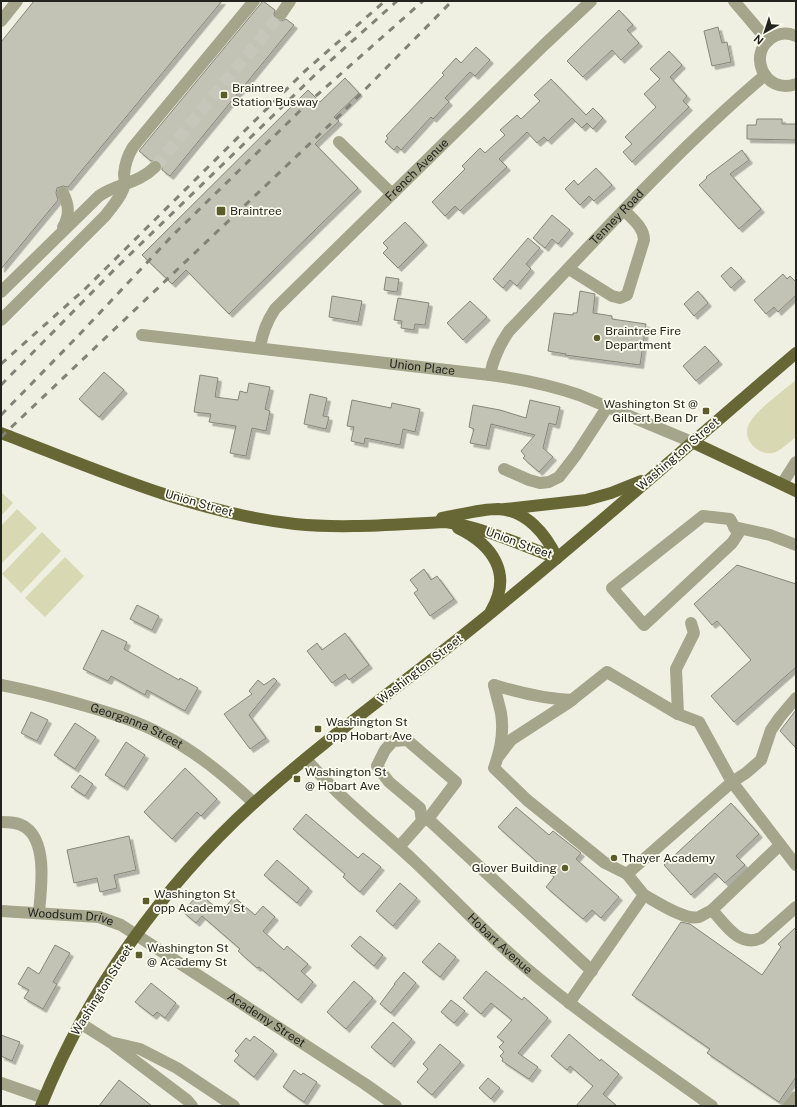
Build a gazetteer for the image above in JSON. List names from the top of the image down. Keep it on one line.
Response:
{"streets":{"main road":["Washington Street","Union Street"],"street":["French Avenue","Tenney Road","Union Place","Georganna Street","Woodsum Drive","Hobart Avenue","Academy Street"]},"crossings":[["French Avenue","Union Place"],["Tenney Road","Union Place"],["Union Place","Washington Street"],["Washington Street","Union Street"],["Washington Street","Georganna Street"],["Washington Street","Woodsum Drive"],["Washington Street","Hobart Avenue"],["Washington Street","Academy Street"],["Woodsum Drive","Academy Street"]],"places":{"transit":["Braintree Station Busway","Braintree","Washington St @ Gilbert Bean Dr","Washington St opp Hobart Ave","Washington St @ Hobart Ave","Washington St opp Academy St","Washington St @ Academy St"],"other":["Braintree Fire Department","Thayer Academy","Glover Building"]},"north":"bottom left"}
